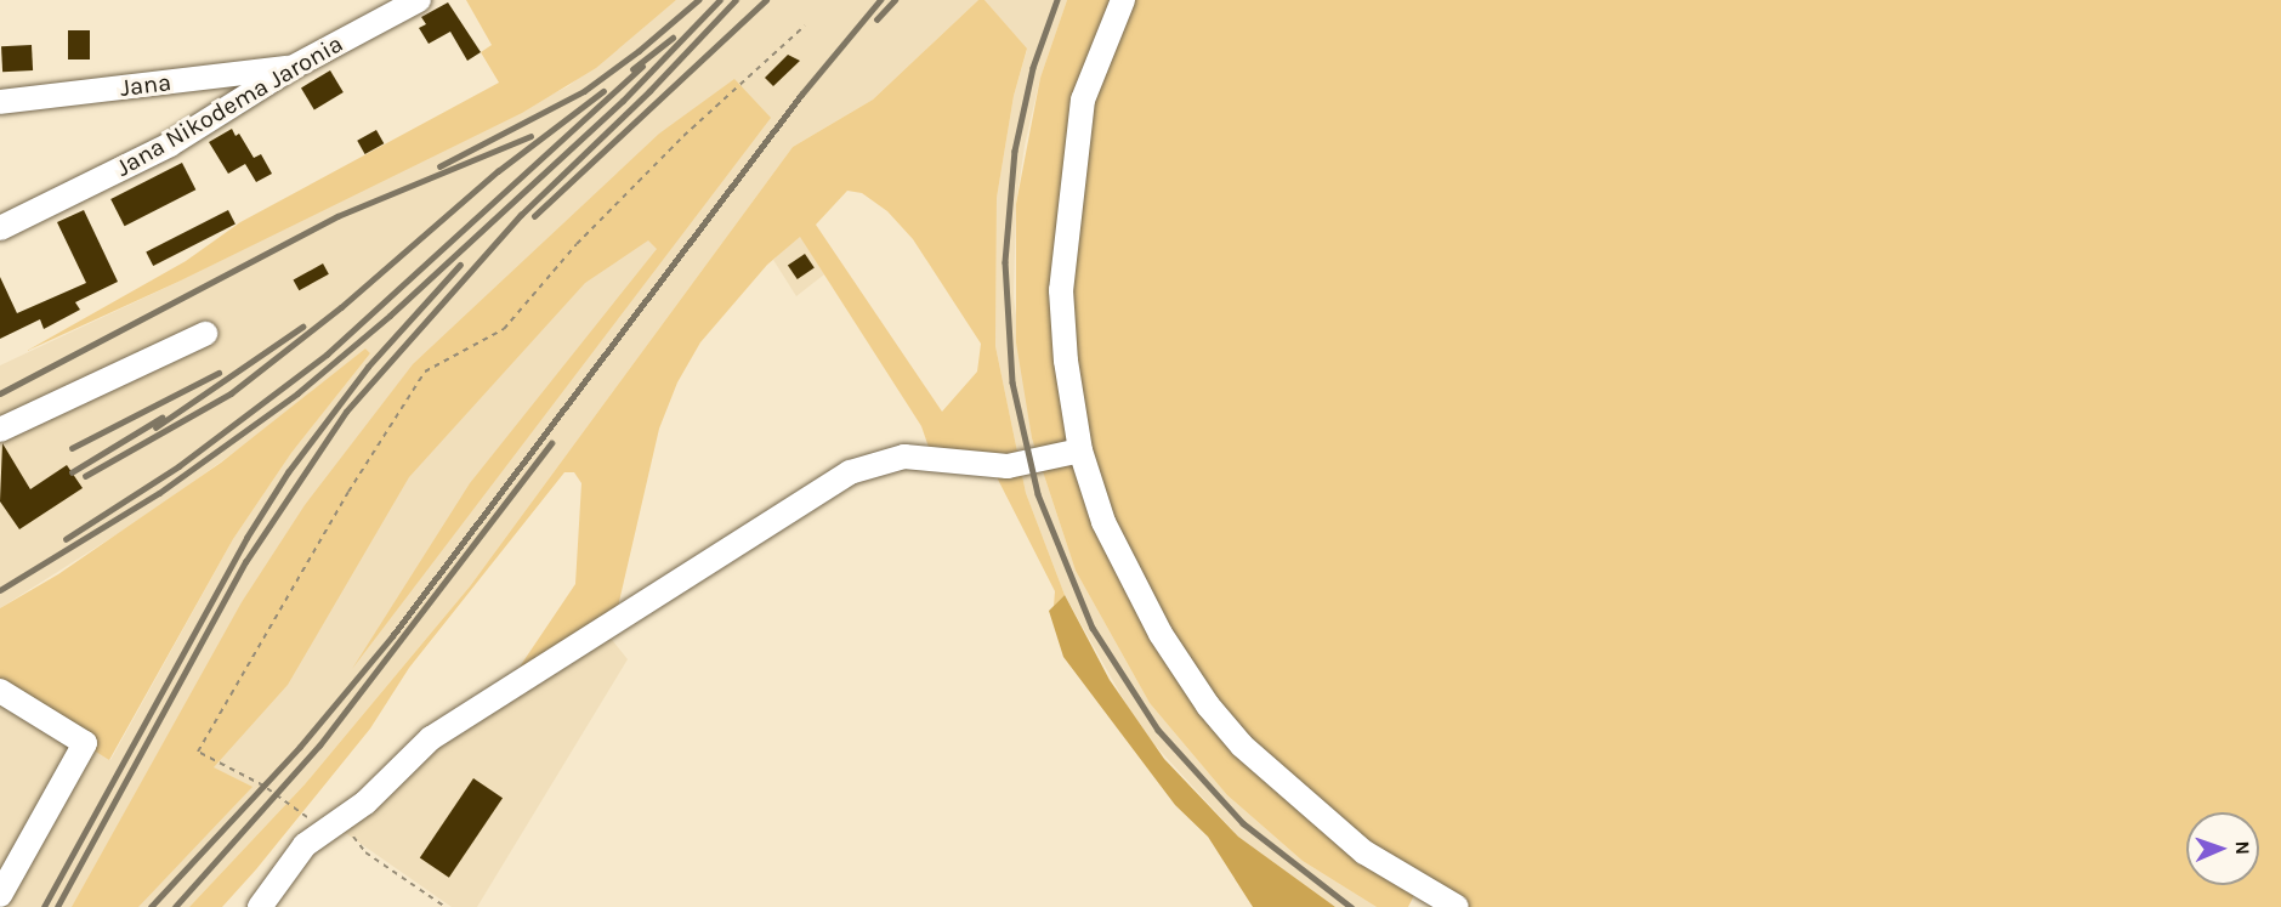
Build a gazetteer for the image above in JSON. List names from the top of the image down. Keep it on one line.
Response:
{"streets":{"street":["Jana","Jana Nikodema Jaronia"]},"crossings":[["Jana","Jana Nikodema Jaronia"]],"north":"right"}
